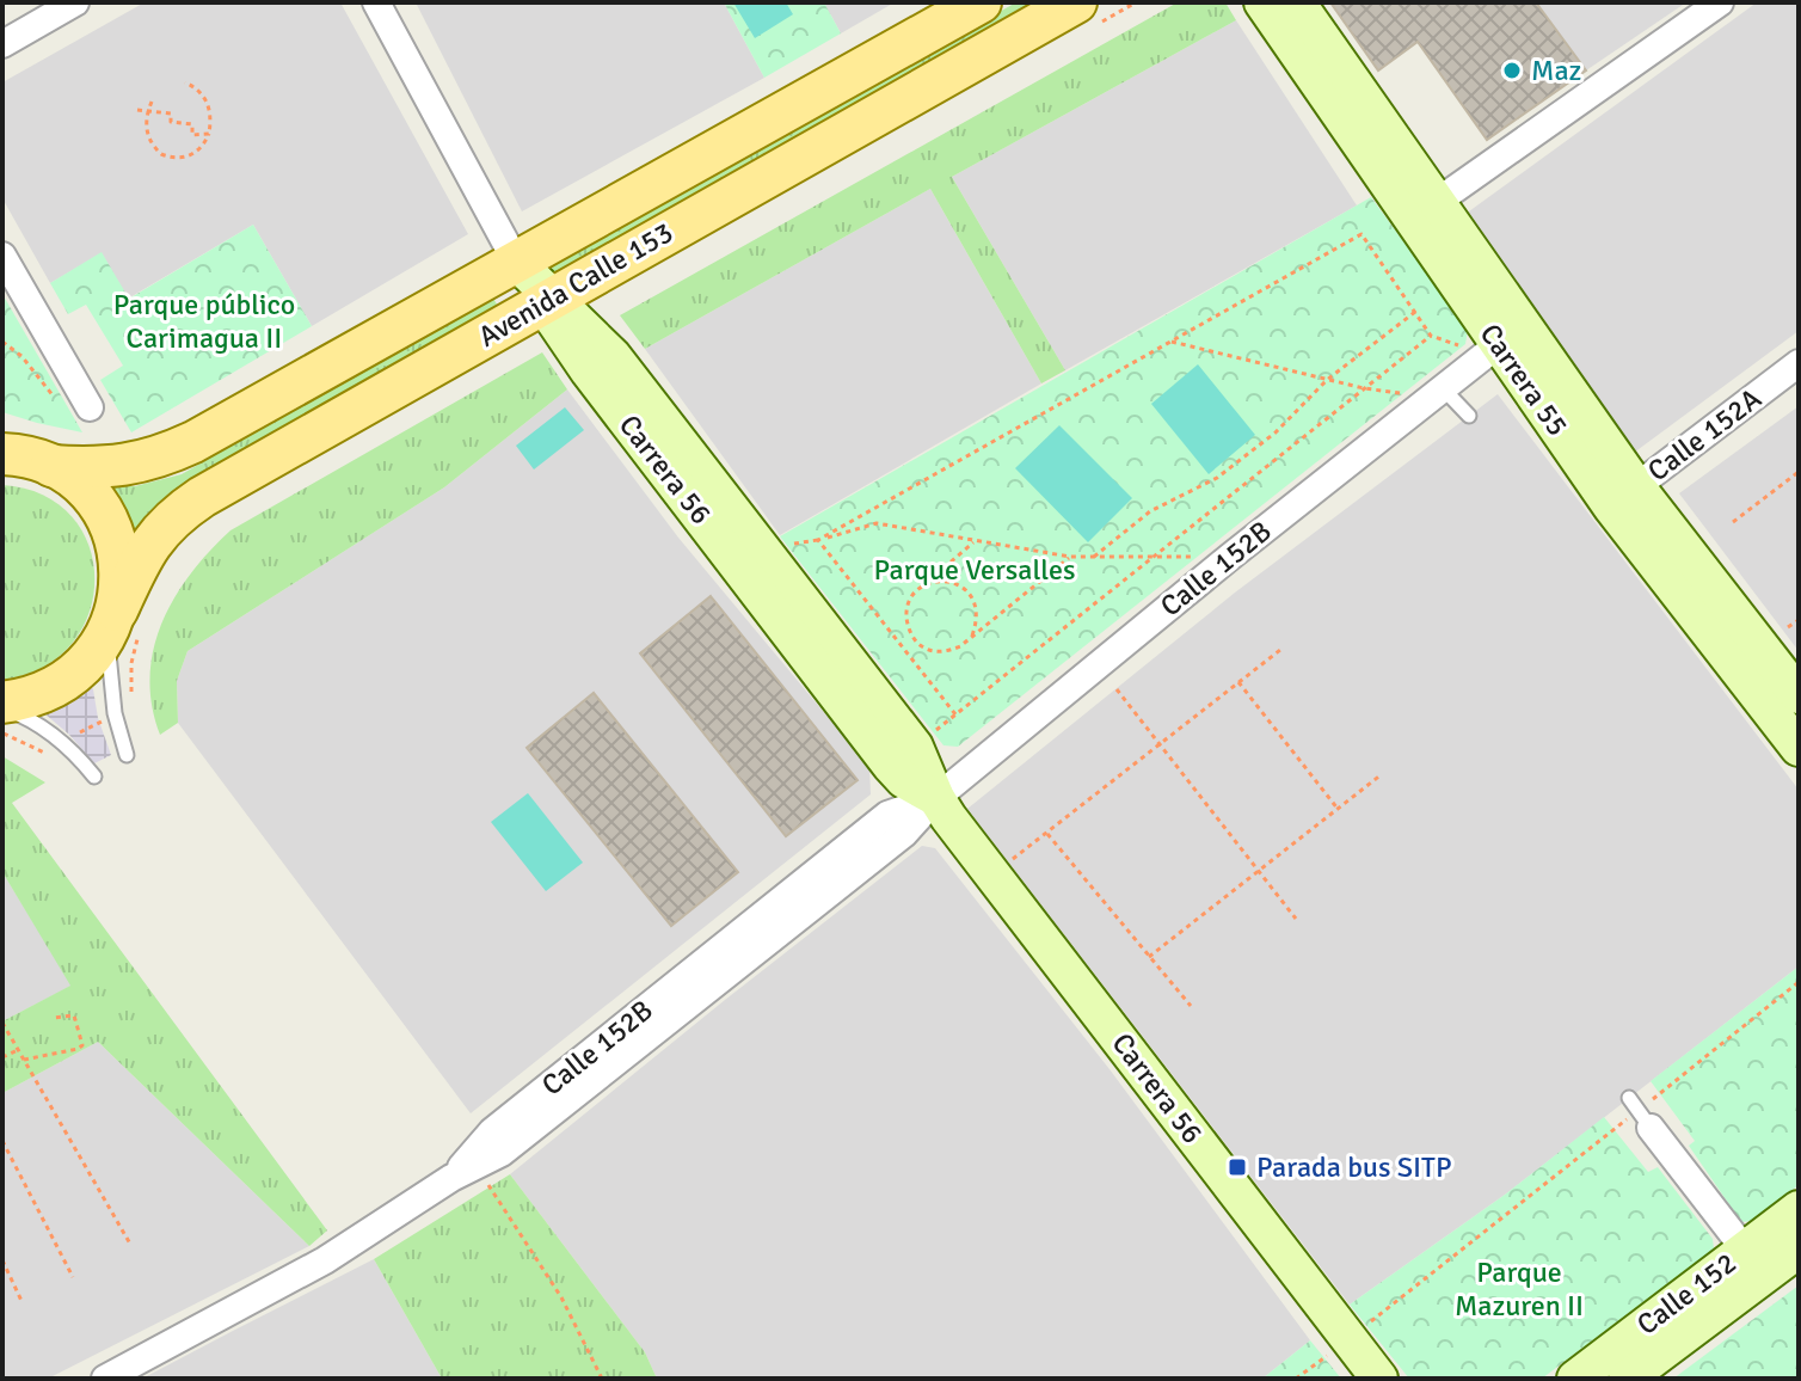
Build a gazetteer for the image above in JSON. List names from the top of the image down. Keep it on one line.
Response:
{"streets":{"main road":["Avenida Calle 153"],"street":["Carrera 55","Calle 152A","Carrera 56","Calle 152B","Calle 152"]},"crossings":[["Avenida Calle 153","Carrera 56"],["Carrera 55","Calle 152A"],["Carrera 55","Calle 152B"],["Carrera 56","Calle 152B"]],"parks":["Parque público Carimagua II","Parque Versalles","Parque Mazuren II"],"places":{"other":["Maz"],"transit":["Parada bus SITP"]}}
